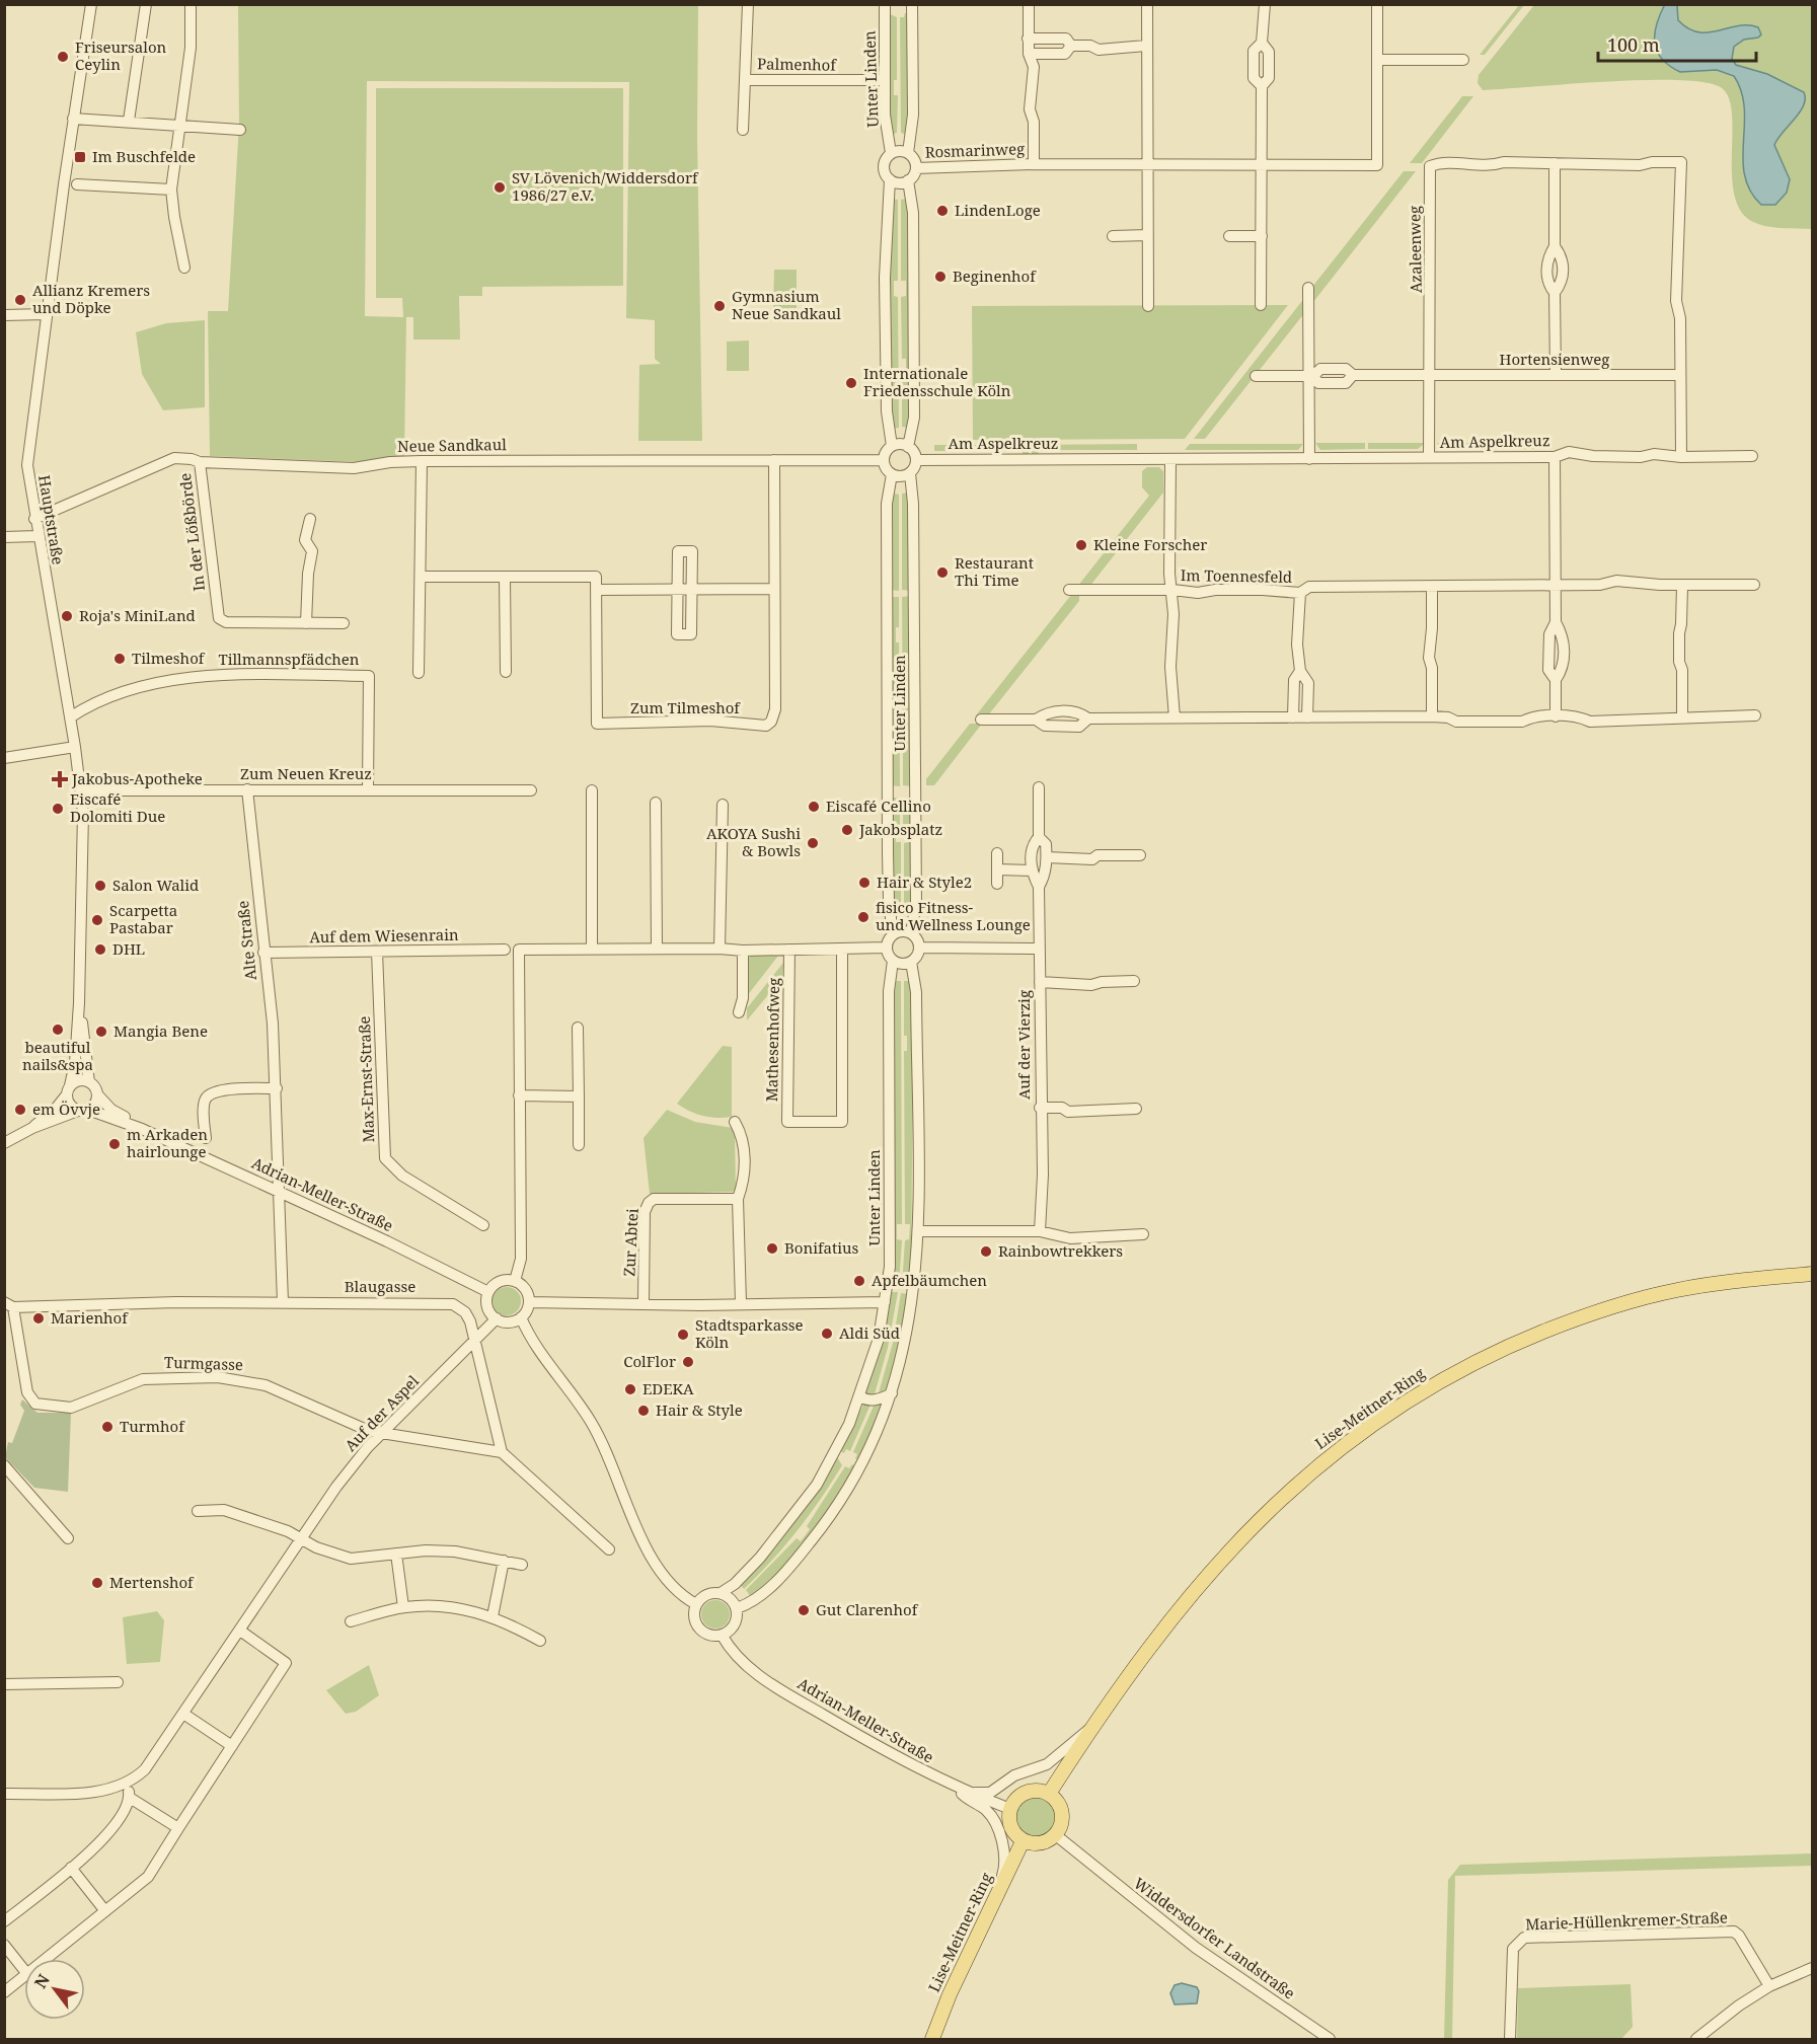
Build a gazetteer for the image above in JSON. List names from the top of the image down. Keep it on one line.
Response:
{"streets":{"main road":["Lise-Meitner-Ring"],"street":["Palmenhof","Unter Linden","Rosmarinweg","Azaleenweg","Hortensienweg","Am Aspelkreuz","Neue Sandkaul","Hauptstraße","In der Lößbörde","Im Toennesfeld","Tillmannspfädchen","Zum Tilmeshof","Zum Neuen Kreuz","Auf dem Wiesenrain","Alte Straße","Mathesenhofweg","Auf der Vierzig","Max-Ernst-Straße","Adrian-Meller-Straße","Zur Abtei","Blaugasse","Turmgasse","Auf der Aspel","Marie-Hüllenkremer-Straße","Widdersdorfer Landstraße"]},"crossings":[["Palmenhof","Unter Linden"],["Unter Linden","Rosmarinweg"],["Unter Linden","Am Aspelkreuz"],["Unter Linden","Neue Sandkaul"],["Unter Linden","Adrian-Meller-Straße"],["Azaleenweg","Hortensienweg"],["Azaleenweg","Am Aspelkreuz"],["Am Aspelkreuz","Neue Sandkaul"],["Am Aspelkreuz","Im Toennesfeld"],["Neue Sandkaul","Hauptstraße"],["Neue Sandkaul","In der Lößbörde"],["Neue Sandkaul","Zum Tilmeshof"],["Hauptstraße","Tillmannspfädchen"],["Hauptstraße","Zum Neuen Kreuz"],["Hauptstraße","Adrian-Meller-Straße"],["Tillmannspfädchen","Zum Neuen Kreuz"],["Zum Neuen Kreuz","Alte Straße"],["Auf dem Wiesenrain","Alte Straße"],["Auf dem Wiesenrain","Max-Ernst-Straße"],["Alte Straße","Adrian-Meller-Straße"],["Alte Straße","Blaugasse"],["Adrian-Meller-Straße","Lise-Meitner-Ring"],["Adrian-Meller-Straße","Auf der Aspel"],["Adrian-Meller-Straße","Widdersdorfer Landstraße"],["Blaugasse","Turmgasse"],["Blaugasse","Auf der Aspel"],["Turmgasse","Auf der Aspel"],["Lise-Meitner-Ring","Widdersdorfer Landstraße"]],"places":{"other":["Friseursalon Ceylin","SV Lövenich/Widdersdorf 1986/27 e.V.","LindenLoge","Beginenhof","Allianz Kremers und Döpke","Gymnasium Neue Sandkaul","Internationale Friedensschule Köln","Kleine Forscher","Restaurant Thi Time","Roja's MiniLand","Tilmeshof","Eiscafé Cellino","Eiscafé Dolomiti Due","Jakobsplatz","AKOYA Sushi & Bowls","Hair & Style2","Salon Walid","fisico Fitness- und Wellness Lounge","Scarpetta Pastabar","DHL","beautiful nails&spa","Mangia Bene","em Övvje","m Arkaden hairlounge","Bonifatius","Rainbowtrekkers","Apfelbäumchen","Marienhof","Aldi Süd","Stadtsparkasse Köln","ColFlor","EDEKA","Hair & Style","Turmhof","Mertenshof","Gut Clarenhof"],"transit":["Im Buschfelde"],"health":["Jakobus-Apotheke"]},"scale_bar":"100 m","north":"top left"}
